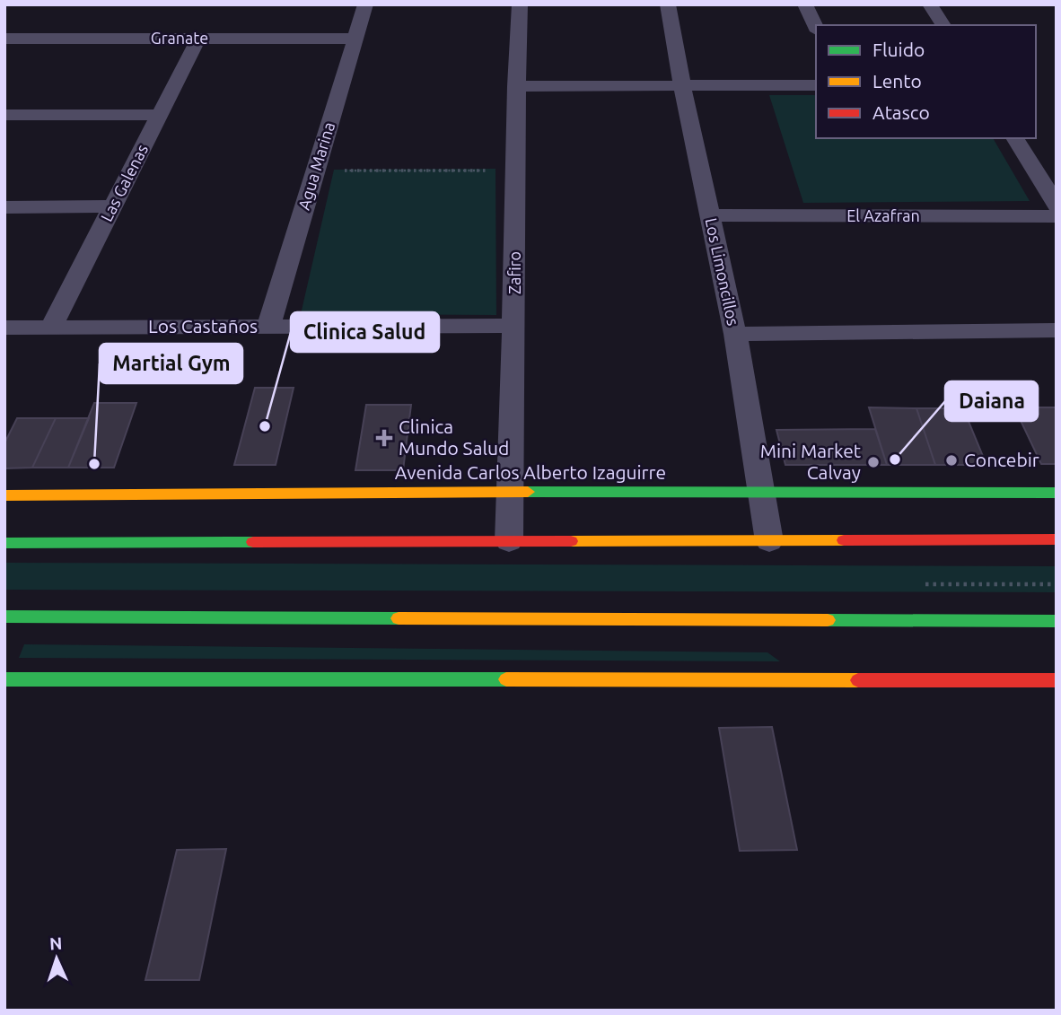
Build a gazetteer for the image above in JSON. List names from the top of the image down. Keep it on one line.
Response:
{"streets":{"street":["Granate","Agua Marina","Las Galenas","El Azafran","Los Limoncillos","Zafiro","Los Castaños","Avenida Carlos Alberto Izaguirre"]},"crossings":[["Granate","Agua Marina"],["Granate","Las Galenas"],["Agua Marina","Los Castaños"],["Las Galenas","Los Castaños"],["El Azafran","Los Limoncillos"],["Los Limoncillos","Avenida Carlos Alberto Izaguirre"],["Zafiro","Los Castaños"],["Zafiro","Avenida Carlos Alberto Izaguirre"]],"places":{"other":["Clinica Salud","Daiana","Concebir","Mini Market Calvay","Martial Gym"],"health":["Clinica Mundo Salud"]},"legend":["Fluido","Lento","Atasco"],"north":"top"}
